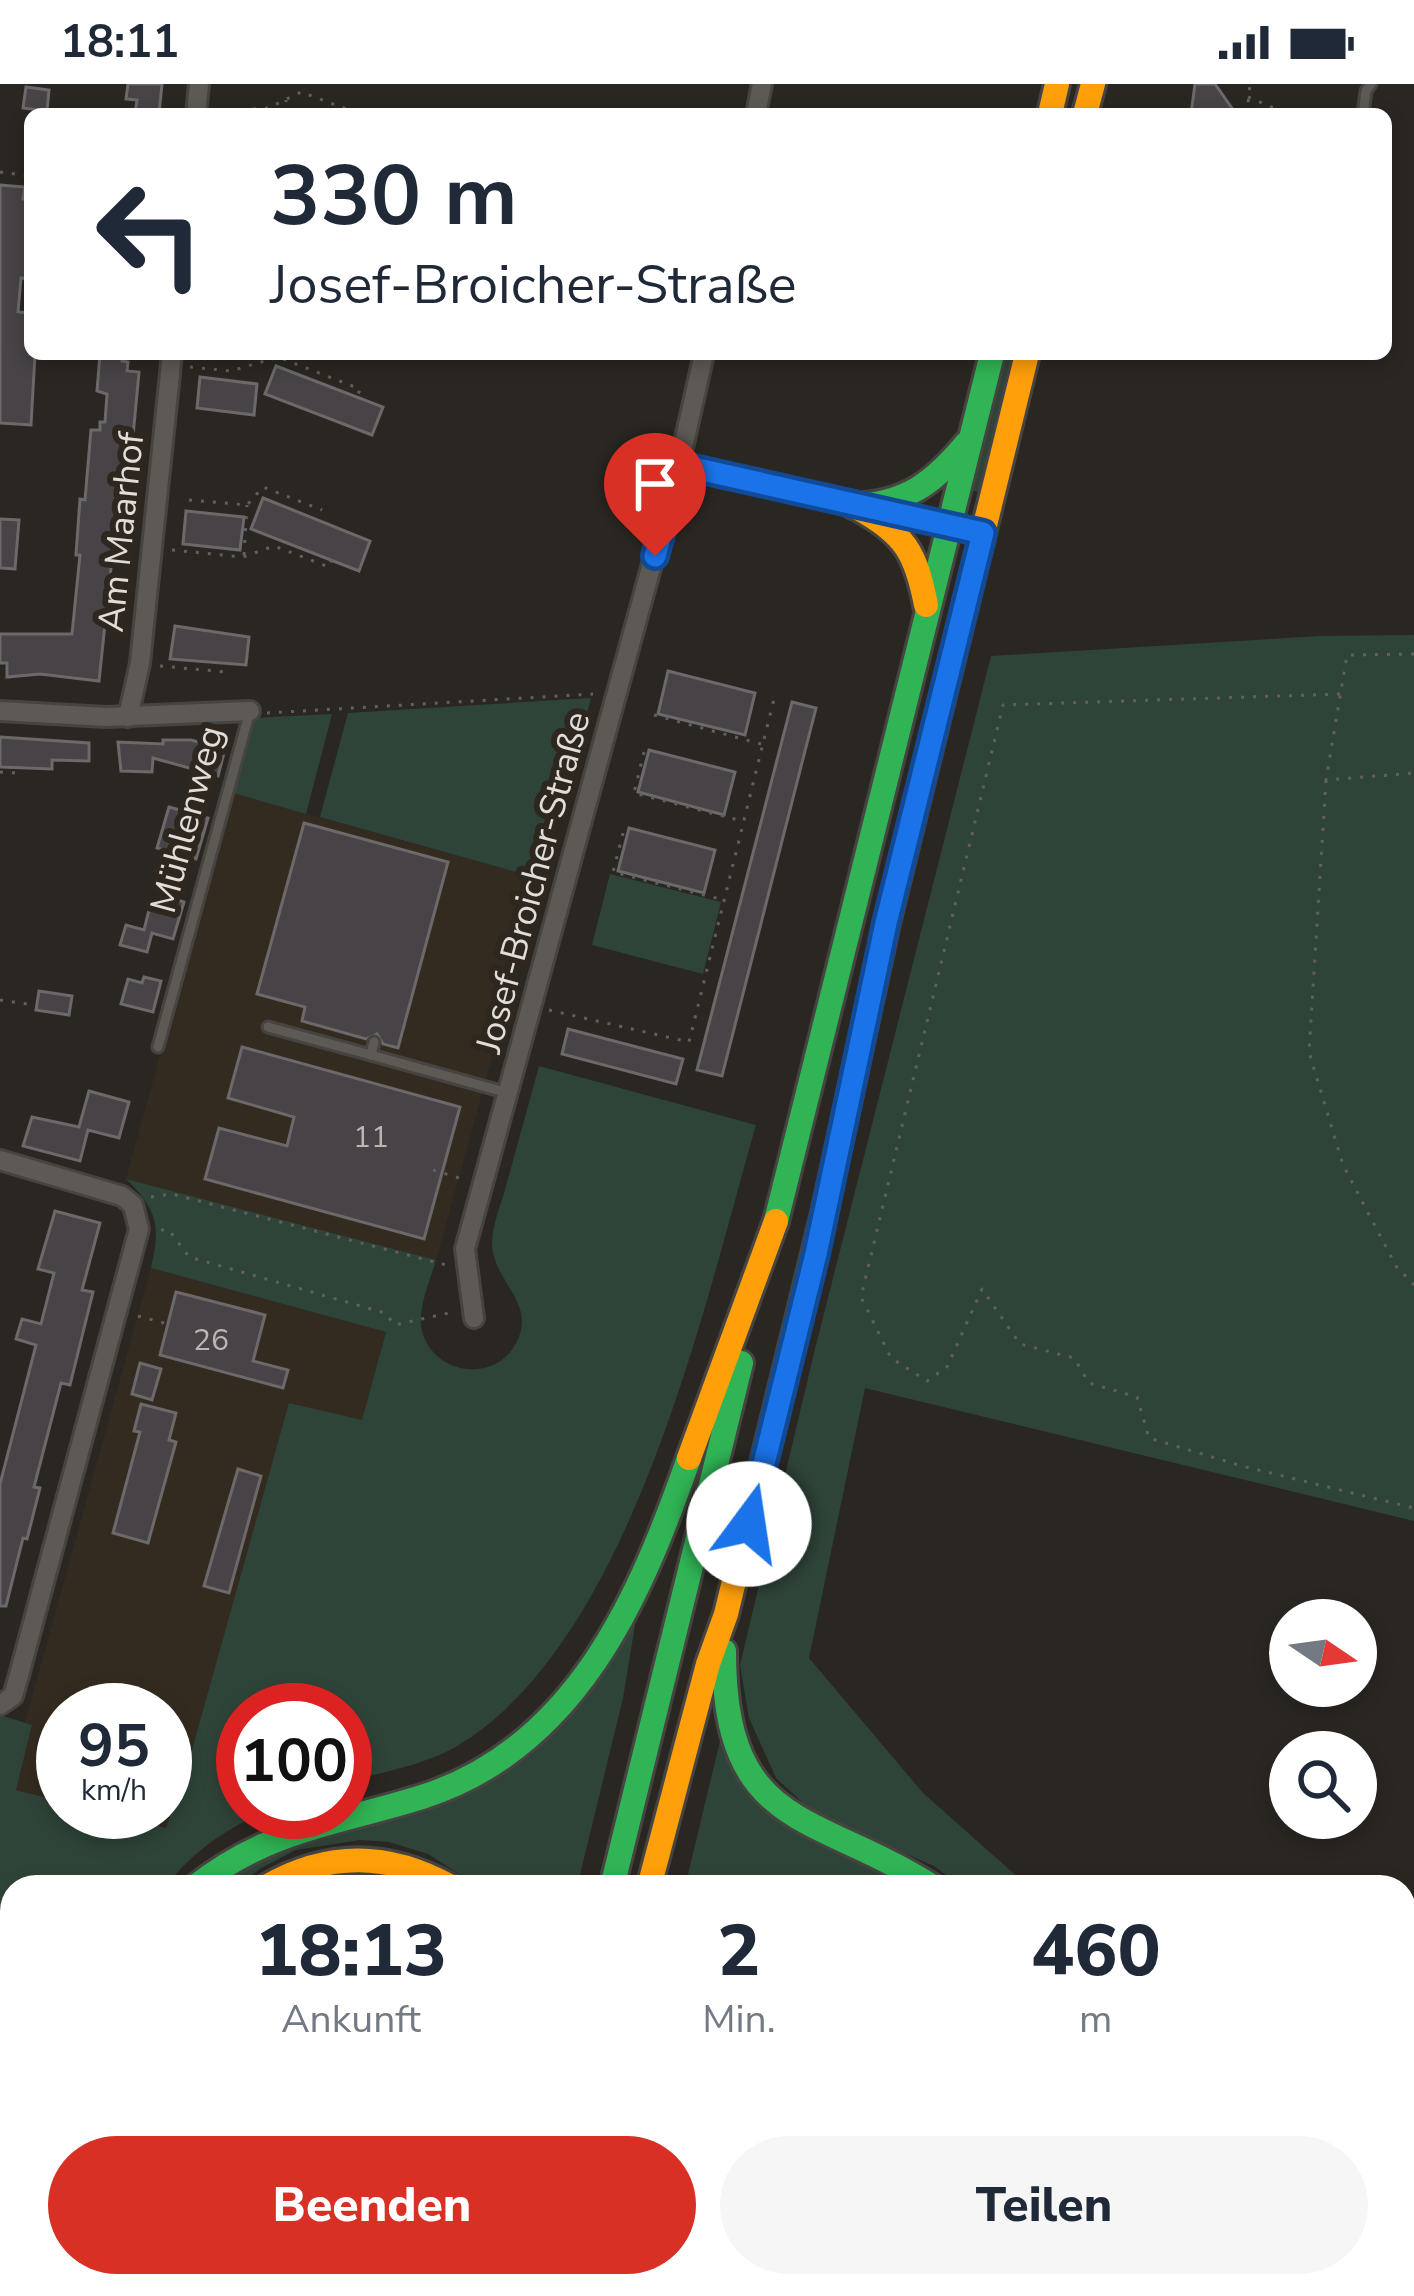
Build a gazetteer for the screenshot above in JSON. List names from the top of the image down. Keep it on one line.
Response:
{"streets":{"street":["Am Maarhof","Mühlenweg","Josef-Broicher-Straße"]},"crossings":[["Am Maarhof","Mühlenweg"]],"house_numbers":["11","26"],"north":"right","page":{"status":"18:11","turn":["330 m","Josef-Broicher-Straße"],"speed":"95 km/h","limit":"100","eta":["18:13","Ankunft","2","Min.","460","m"],"buttons":["Beenden","Teilen"]}}
